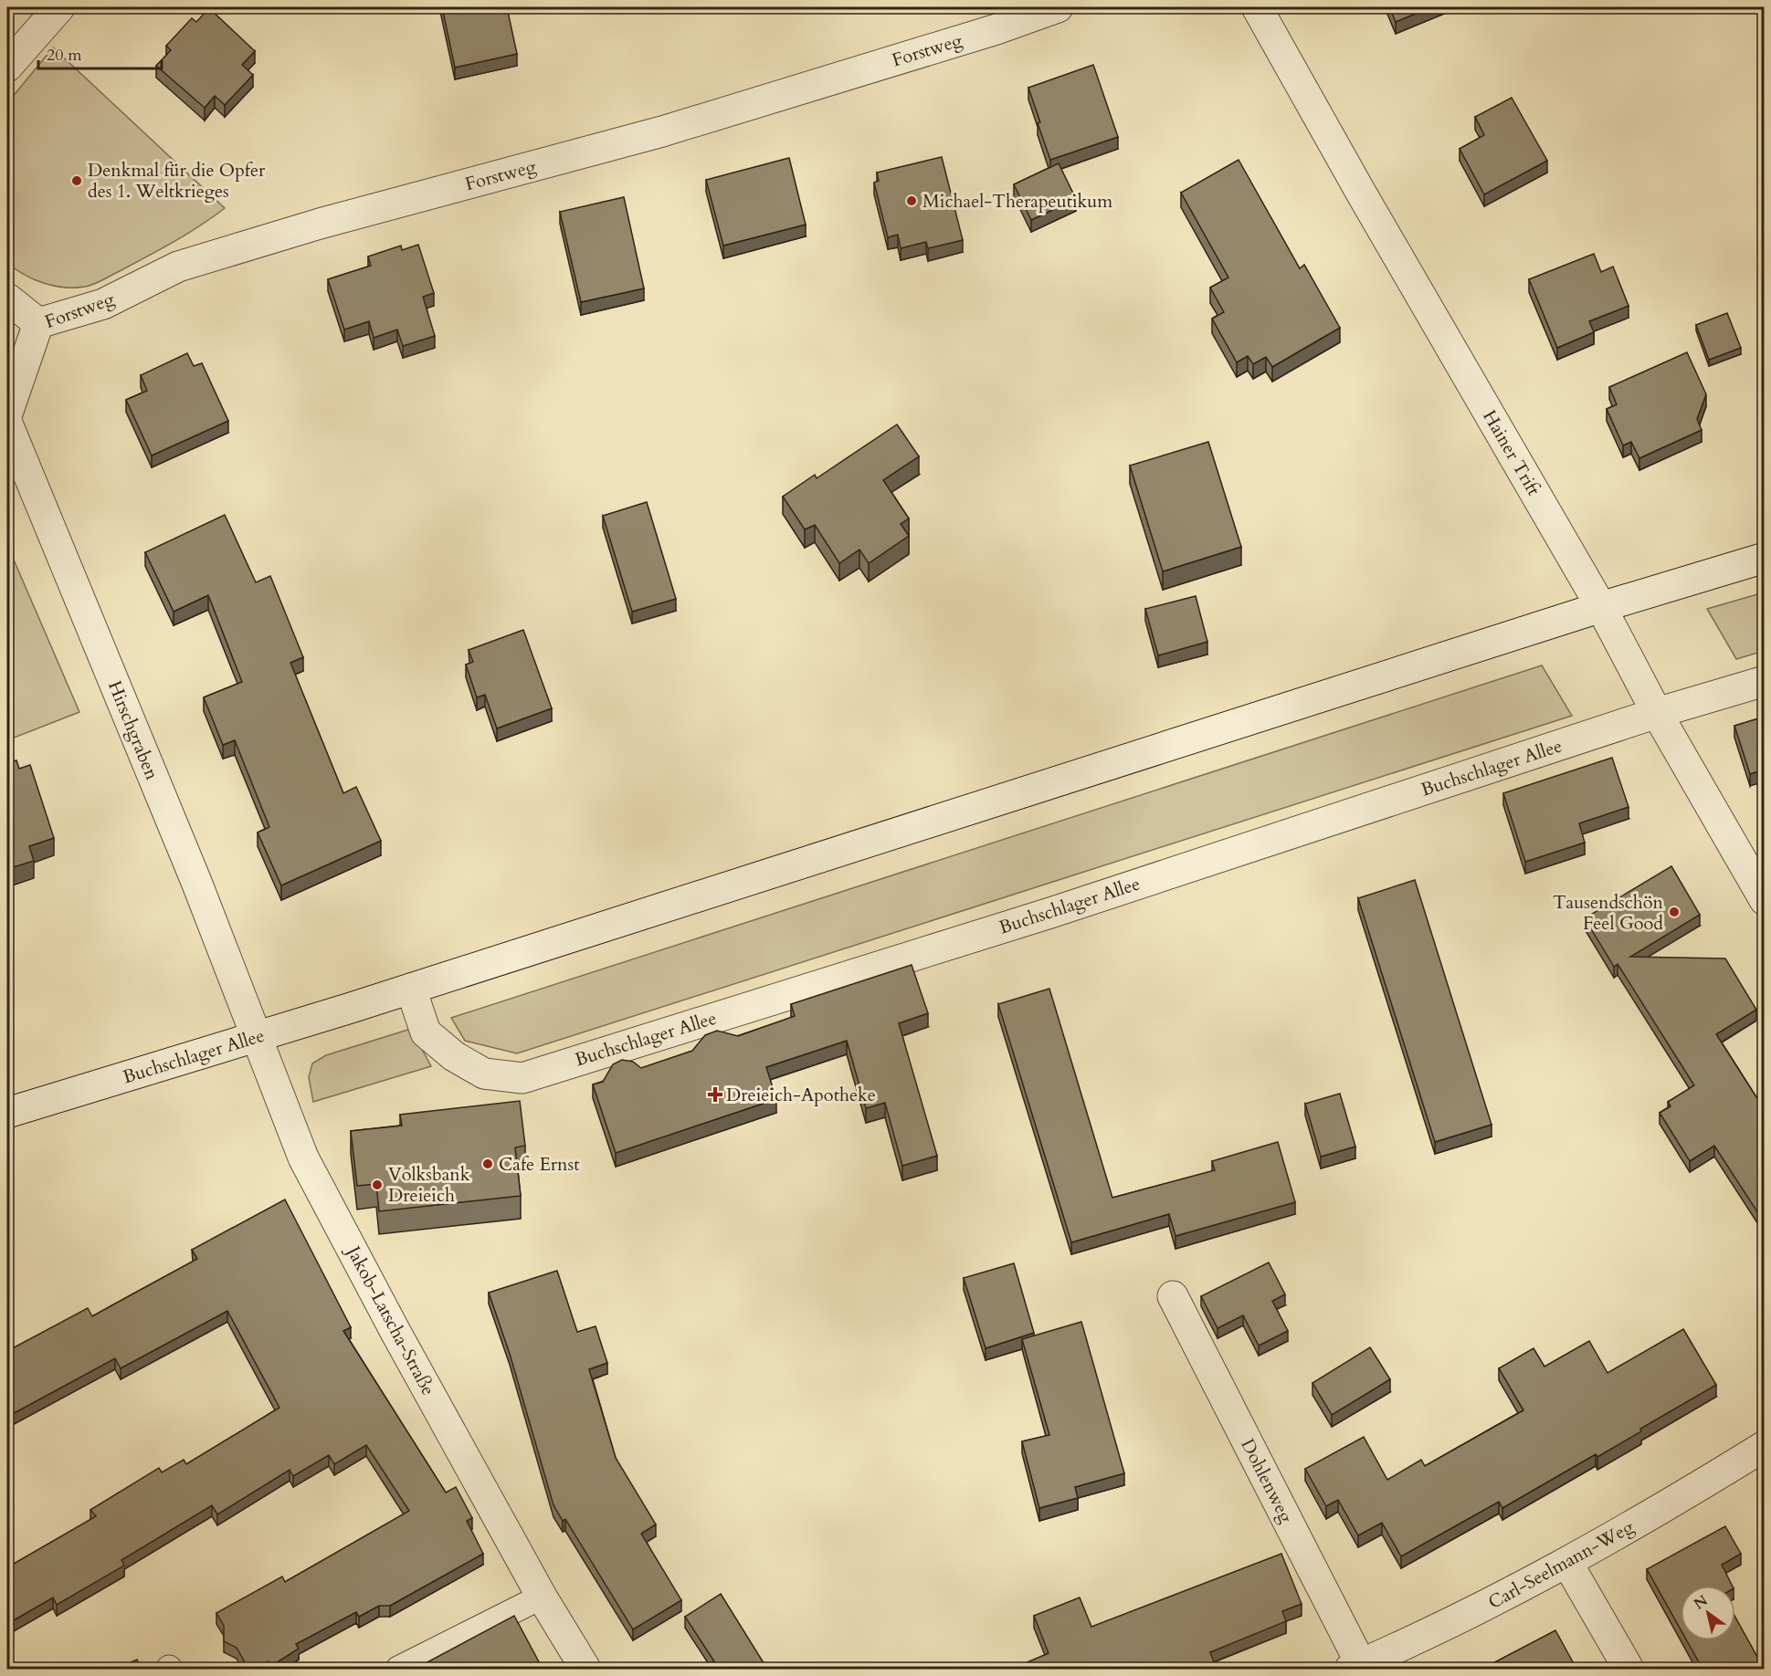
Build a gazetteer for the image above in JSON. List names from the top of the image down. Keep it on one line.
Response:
{"streets":{"street":["Forstweg","Hainer Trift","Hirschgraben","Buchschlager Allee","Jakob-Latscha-Straße","Dohlenweg","Carl-Seelmann-Weg"]},"crossings":[["Hainer Trift","Buchschlager Allee"],["Hirschgraben","Buchschlager Allee"],["Hirschgraben","Jakob-Latscha-Straße"],["Buchschlager Allee","Jakob-Latscha-Straße"],["Dohlenweg","Carl-Seelmann-Weg"]],"places":{"other":["Denkmal für die Opfer des 1. Weltkrieges","Michael-Therapeutikum","Tausendschön Feel Good","Cafe Ernst","Volksbank Dreieich"],"health":["Dreieich-Apotheke"]},"scale_bar":"20 m","north":"top left"}
